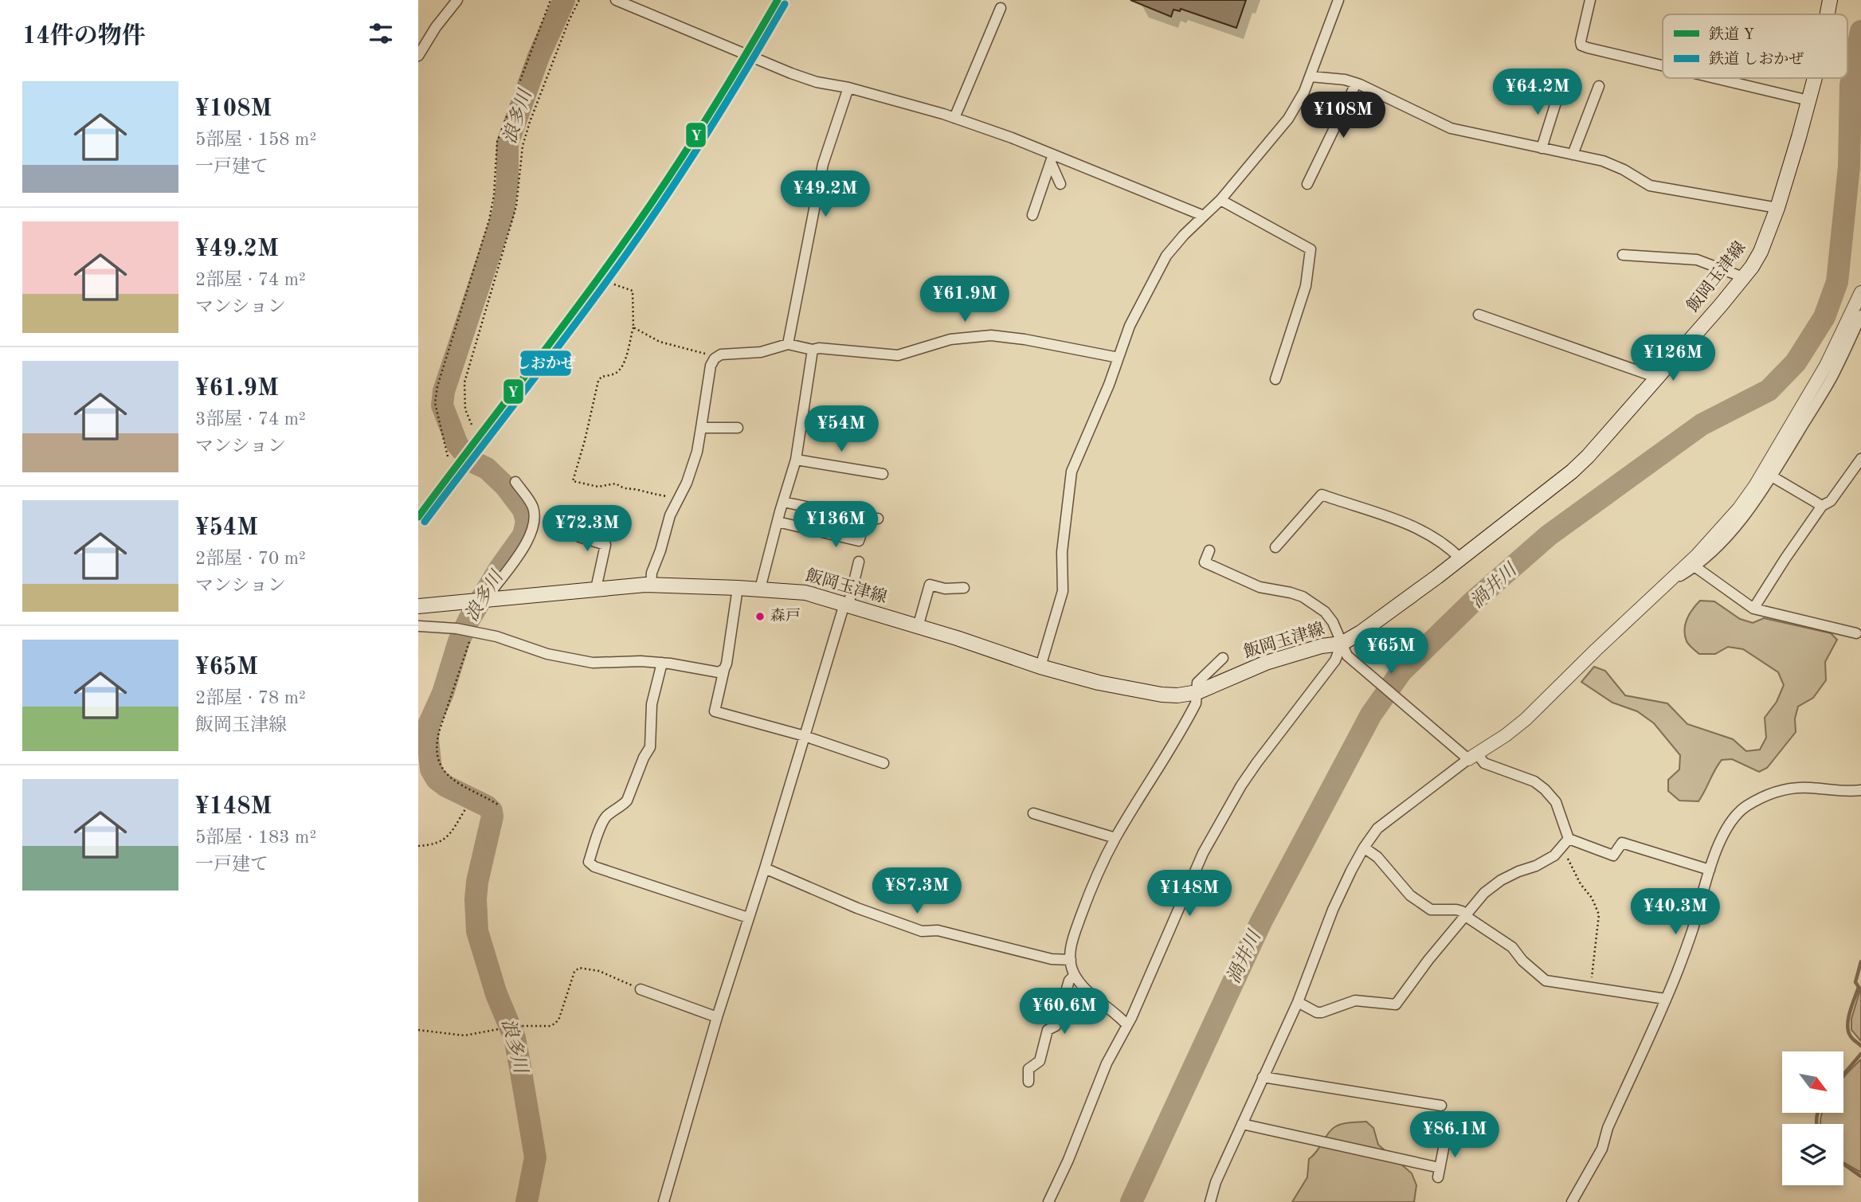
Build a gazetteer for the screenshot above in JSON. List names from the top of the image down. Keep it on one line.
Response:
{"streets":{"main road":["飯岡玉津線"]},"water":["浪多川","渦井川"],"places":["森戸"],"lines":["rail line Y","rail line しおかぜ"],"legend":["鉄道 Y","鉄道 しおかぜ"],"north":"bottom right","page":{"heading":"14件の物件","list":[{"name":"¥108M","note":"5部屋 · 158 m² · 一戸建て"},{"name":"¥49.2M","note":"2部屋 · 74 m² · マンション"},{"name":"¥61.9M","note":"3部屋 · 74 m² · マンション"},{"name":"¥54M","note":"2部屋 · 70 m² · マンション"},{"name":"¥65M","note":"2部屋 · 78 m² · 飯岡玉津線"},{"name":"¥148M","note":"5部屋 · 183 m² · 一戸建て"}],"price":["¥64.2M","¥108M","¥49.2M","¥61.9M","¥126M","¥54M","¥136M","¥72.3M","¥65M","¥87.3M","¥148M","¥40.3M","¥60.6M","¥86.1M"]}}
